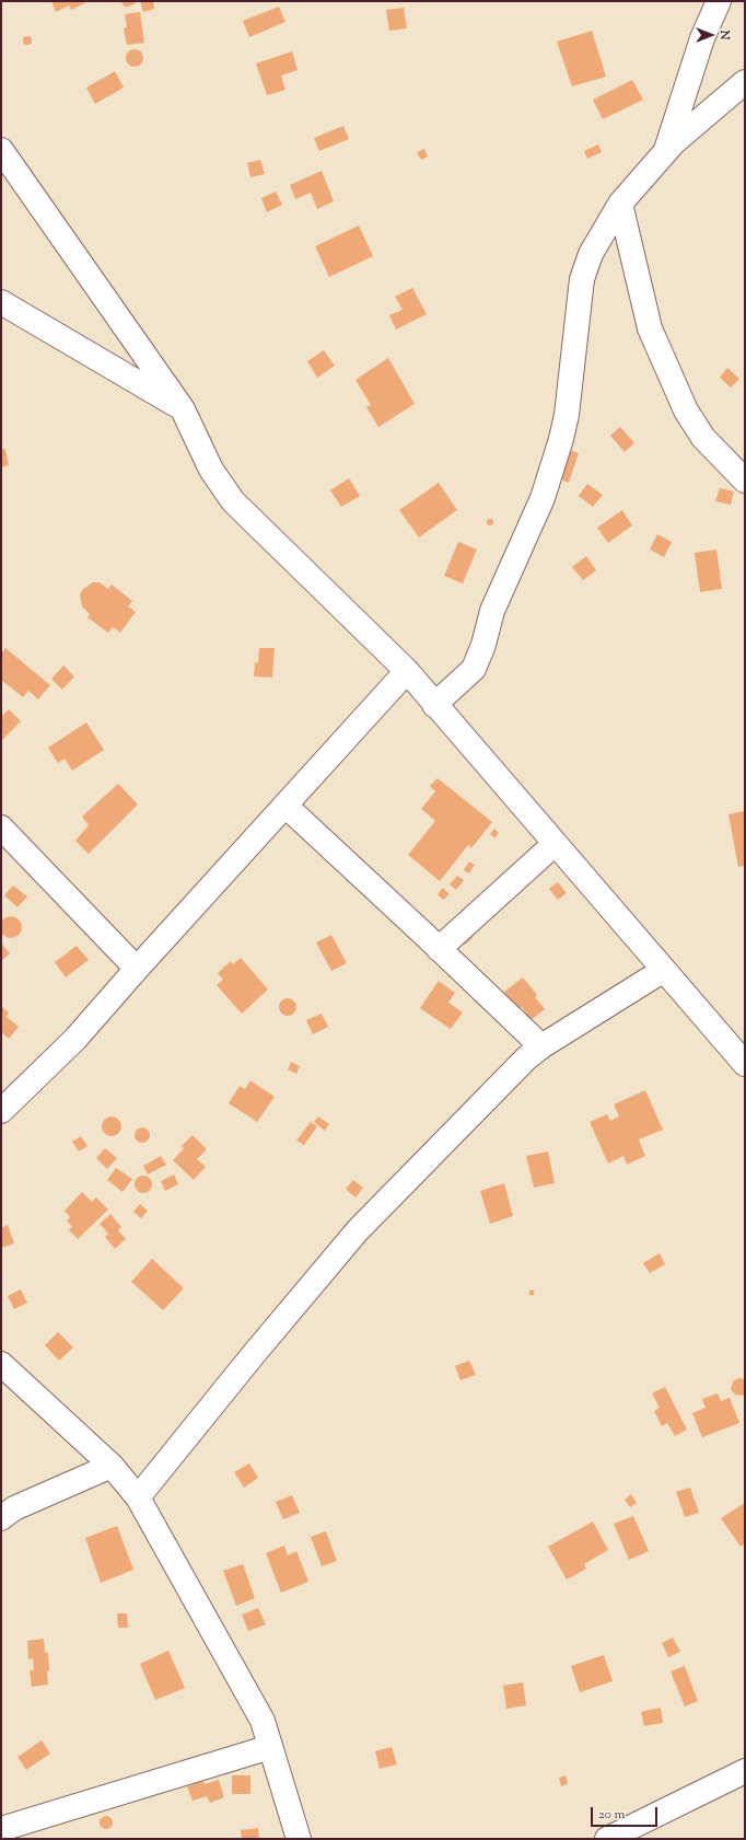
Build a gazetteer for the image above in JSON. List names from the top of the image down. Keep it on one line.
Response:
{"scale_bar":"20 m","north":"right"}
